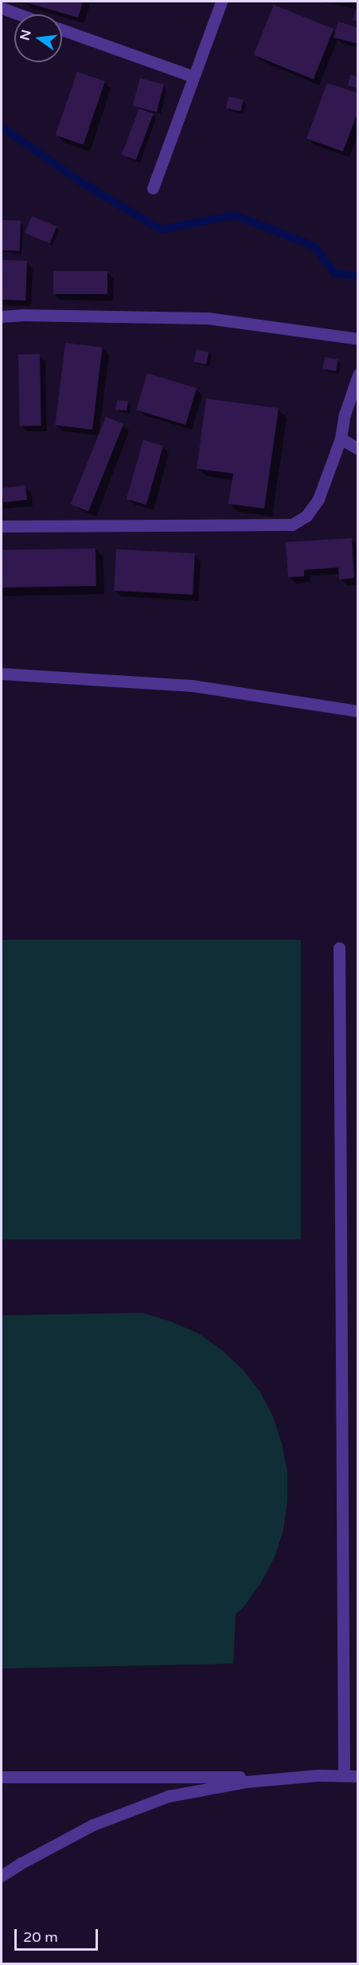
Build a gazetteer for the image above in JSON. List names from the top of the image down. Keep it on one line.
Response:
{"scale_bar":"20 m","north":"left"}
